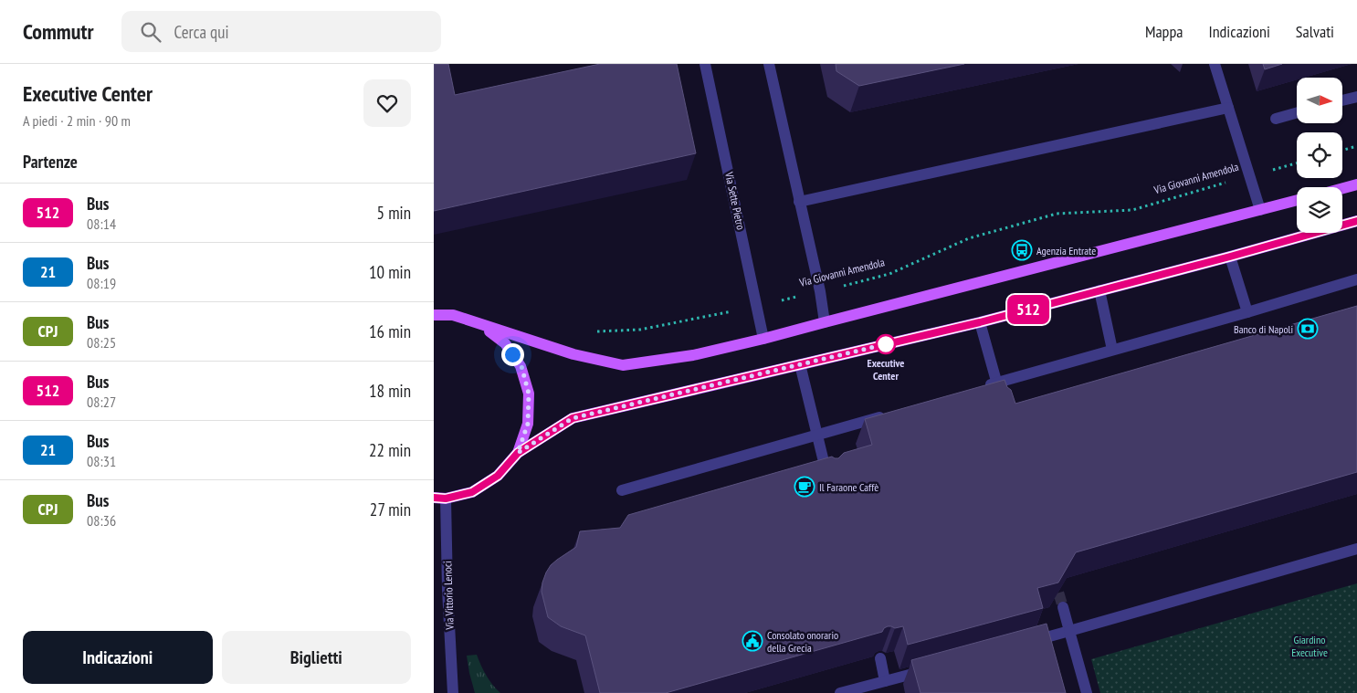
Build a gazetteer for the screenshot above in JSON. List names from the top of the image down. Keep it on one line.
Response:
{"streets":{"street":["Via Sette Pietro","Via Vittorio Lenoci"],"path":["Via Giovanni Amendola"]},"crossings":[["Via Giovanni Amendola","Via Sette Pietro"]],"parks":["Giardino Executive"],"places":{"bus stop":["Agenzia Entrate"],"bank":["Banco di Napoli"],"other":["Executive Center"],"cafe":["Il Faraone Caffè"],"public building":["Consolato onorario della Grecia"]},"lines":["bus line 512"],"north":"right","page":{"header":"Commutr","search":"Cerca qui","nav":["Mappa","Indicazioni","Salvati"],"heading":[["Executive Center","A piedi · 2 min · 90 m"],"Partenze"],"on_map":"512","list":[{"mark":"512","name":"Bus","note":"08:14","value":"5 min"},{"mark":"21","name":"Bus","note":"08:19","value":"10 min"},{"mark":"CPJ","name":"Bus","note":"08:25","value":"16 min"},{"mark":"512","name":"Bus","note":"08:27","value":"18 min"},{"mark":"21","name":"Bus","note":"08:31","value":"22 min"},{"mark":"CPJ","name":"Bus","note":"08:36","value":"27 min"}],"buttons":["Indicazioni","Biglietti"]}}
